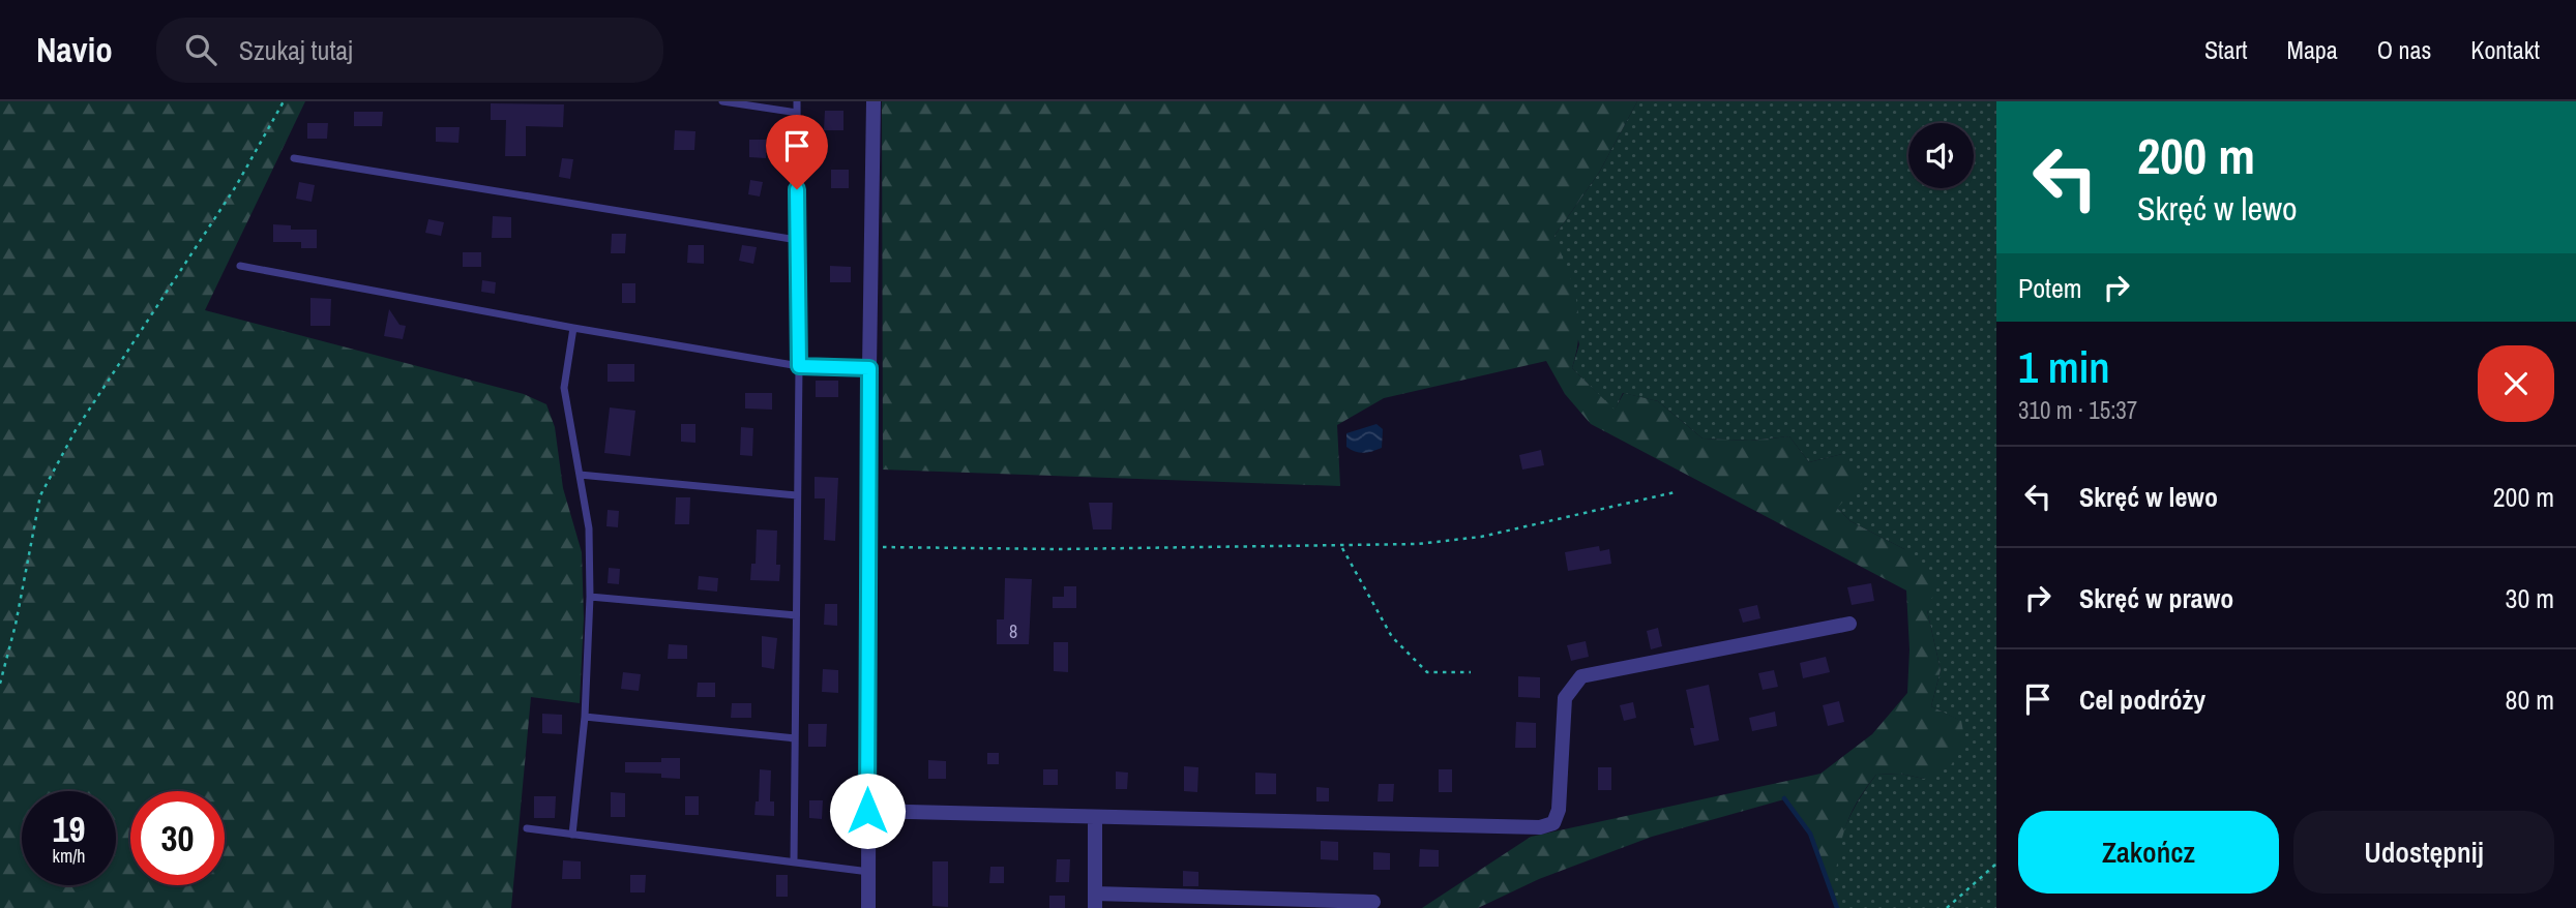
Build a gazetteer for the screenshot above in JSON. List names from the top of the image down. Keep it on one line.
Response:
{"house_numbers":["8"],"page":{"header":"Navio","search":"Szukaj tutaj","nav":["Start","Mapa","O nas","Kontakt"],"turn":["200 m","Skręć w lewo"],"then":"Potem","heading":["1 min","310 m · 15:37"],"list":[{"name":"Skręć w lewo","value":"200 m"},{"name":"Skręć w prawo","value":"30 m"},{"name":"Cel podróży","value":"80 m"}],"speed":"19 km/h","limit":"30","buttons":["Zakończ","Udostępnij"]}}
